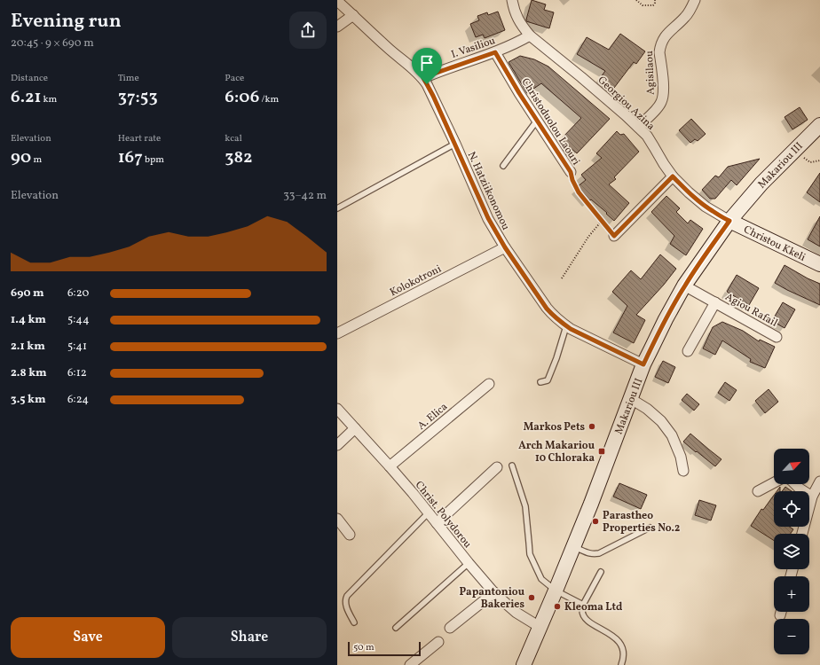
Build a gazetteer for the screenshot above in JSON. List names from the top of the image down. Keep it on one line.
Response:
{"streets":{"main road":["Makariou III","Christou Kkeli"],"street":["I. Vasiliou","Agisilaou","Georgiou Azina","Christoduolou Laouri","N. Hatziikonomou","Kolokotroni","Agiou Rafail","A. Elica","Christ. Polydorou"]},"crossings":[["I. Vasiliou","Georgiou Azina"],["I. Vasiliou","Christoduolou Laouri"],["I. Vasiliou","N. Hatziikonomou"],["Agisilaou","Georgiou Azina"],["Georgiou Azina","Makariou III"],["Georgiou Azina","Christou Kkeli"],["Makariou III","N. Hatziikonomou"],["Makariou III","Christou Kkeli"],["Makariou III","Agiou Rafail"],["Makariou III","Christ. Polydorou"],["N. Hatziikonomou","Kolokotroni"],["A. Elica","Christ. Polydorou"]],"places":{"other":["Markos Pets","Parastheo Properties No.2","Papantoniou Bakeries","Kleoma Ltd"],"transit":["Arch Makariou 10 Chloraka"]},"scale_bar":"50 m","north":"top right","page":{"heading":["Evening run","20:45 · 9 × 690 m"],"stats":[["Distance","6.21 km"],["Time","37:53"],["Pace","6:06 /km"],["Elevation","90 m"],["Heart rate","167 bpm"],["kcal","382"]],"chart":["Elevation","33–42 m"],"list":[{"name":"690 m","note":"6:20"},{"name":"1.4 km","note":"5:44"},{"name":"2.1 km","note":"5:41"},{"name":"2.8 km","note":"6:12"},{"name":"3.5 km","note":"6:24"}],"map_buttons":["+","−"],"buttons":["Save","Share"],"scale":"50 m"}}
